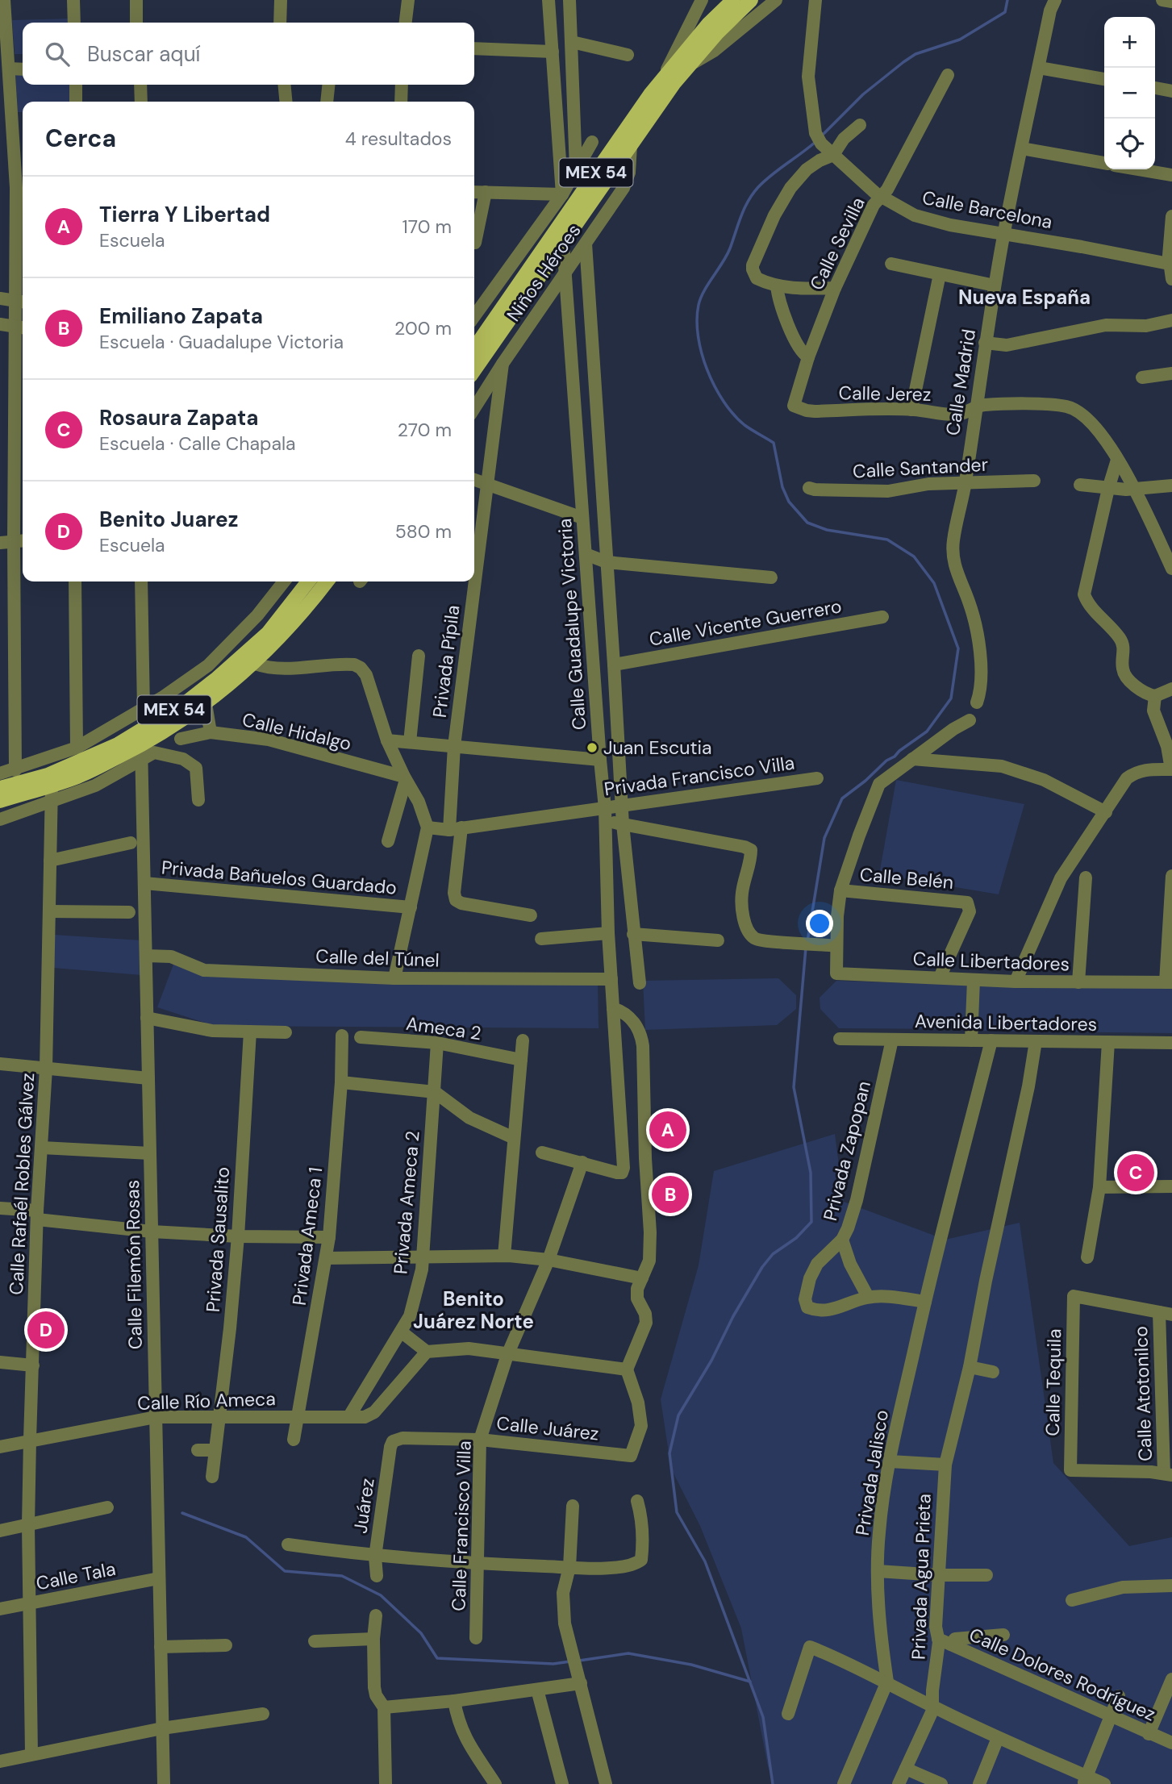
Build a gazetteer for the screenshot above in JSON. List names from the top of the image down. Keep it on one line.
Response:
{"streets":{"main road":["MEX 54"],"street":["Calle Barcelona","Calle Sevilla","Niños Héroes","Calle Madrid","Calle Jerez","Calle Santander","Calle Vicente Guerrero","Calle Guadalupe Victoria","Privada Pípila","Calle Hidalgo","Privada Francisco Villa","Privada Bañuelos Guardado","Calle Belén","Calle del Túnel","Calle Libertadores","Avenida Libertadores","Ameca 2","Privada Zapopan","Calle Rafaél Robles Gálvez","Privada Ameca 2","Privada Ameca 1","Privada Sausalito","Calle Filemón Rosas","Calle Tequila","Calle Atotonilco","Calle Río Ameca","Calle Juárez","Privada Jalisco","Juárez","Calle Francisco Villa","Calle Tala","Privada Agua Prieta","Calle Dolores Rodríguez"]},"crossings":[["MEX 54","Niños Héroes"],["MEX 54","Calle Guadalupe Victoria"],["MEX 54","Calle Rafaél Robles Gálvez"],["MEX 54","Calle Filemón Rosas"],["Calle Barcelona","Calle Sevilla"],["Calle Barcelona","Calle Madrid"],["Calle Sevilla","Calle Jerez"],["Niños Héroes","Calle Guadalupe Victoria"],["Niños Héroes","Privada Pípila"],["Calle Madrid","Calle Jerez"],["Calle Madrid","Calle Santander"],["Calle Vicente Guerrero","Calle Guadalupe Victoria"],["Calle Guadalupe Victoria","Privada Francisco Villa"],["Calle Guadalupe Victoria","Calle del Túnel"],["Privada Pípila","Privada Francisco Villa"],["Privada Bañuelos Guardado","Calle Filemón Rosas"],["Calle Belén","Calle Libertadores"],["Calle del Túnel","Calle Filemón Rosas"],["Avenida Libertadores","Privada Zapopan"],["Avenida Libertadores","Privada Jalisco"],["Avenida Libertadores","Privada Agua Prieta"],["Ameca 2","Privada Ameca 2"],["Privada Zapopan","Privada Jalisco"],["Calle Rafaél Robles Gálvez","Calle Río Ameca"],["Calle Rafaél Robles Gálvez","Calle Tala"],["Privada Ameca 2","Calle Río Ameca"],["Privada Ameca 1","Calle Río Ameca"],["Privada Sausalito","Calle Río Ameca"],["Calle Filemón Rosas","Calle Río Ameca"],["Calle Filemón Rosas","Calle Tala"],["Calle Tequila","Calle Atotonilco"],["Calle Juárez","Juárez"],["Calle Juárez","Calle Francisco Villa"],["Privada Agua Prieta","Calle Dolores Rodríguez"]],"districts":["Nueva España","Benito Juárez Norte"],"places":["Juan Escutia"],"page":{"map_buttons":["+","−"],"search":"Buscar aquí","heading":["Cerca","4 resultados"],"list":[{"mark":"A","name":"Tierra Y Libertad","note":"Escuela","value":"170 m"},{"mark":"B","name":"Emiliano Zapata","note":"Escuela · Guadalupe Victoria","value":"200 m"},{"mark":"C","name":"Rosaura Zapata","note":"Escuela · Calle Chapala","value":"270 m"},{"mark":"D","name":"Benito Juarez","note":"Escuela","value":"580 m"}],"pins":["A","C","B","D"]}}
